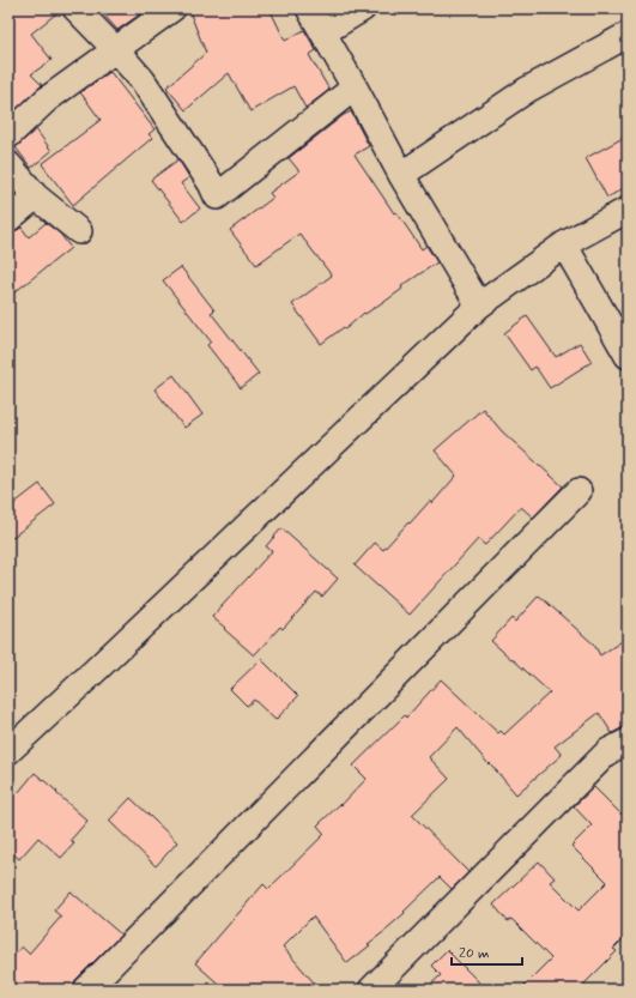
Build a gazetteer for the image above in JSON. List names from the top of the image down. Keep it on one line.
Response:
{"scale_bar":"20 m"}
